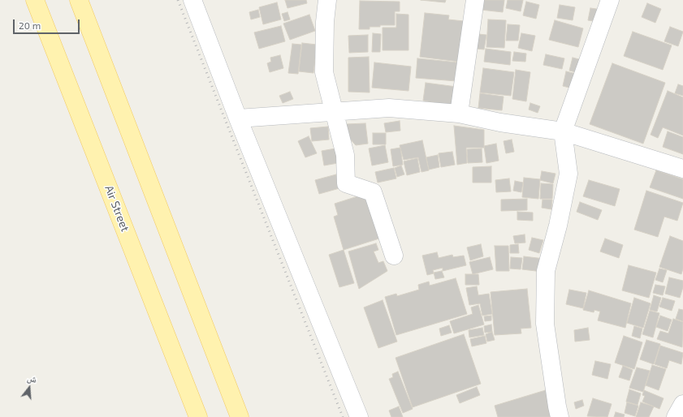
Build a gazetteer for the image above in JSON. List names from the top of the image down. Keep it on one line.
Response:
{"streets":{"main road":["Air Street"]},"scale_bar":"20 m","north":"top"}
